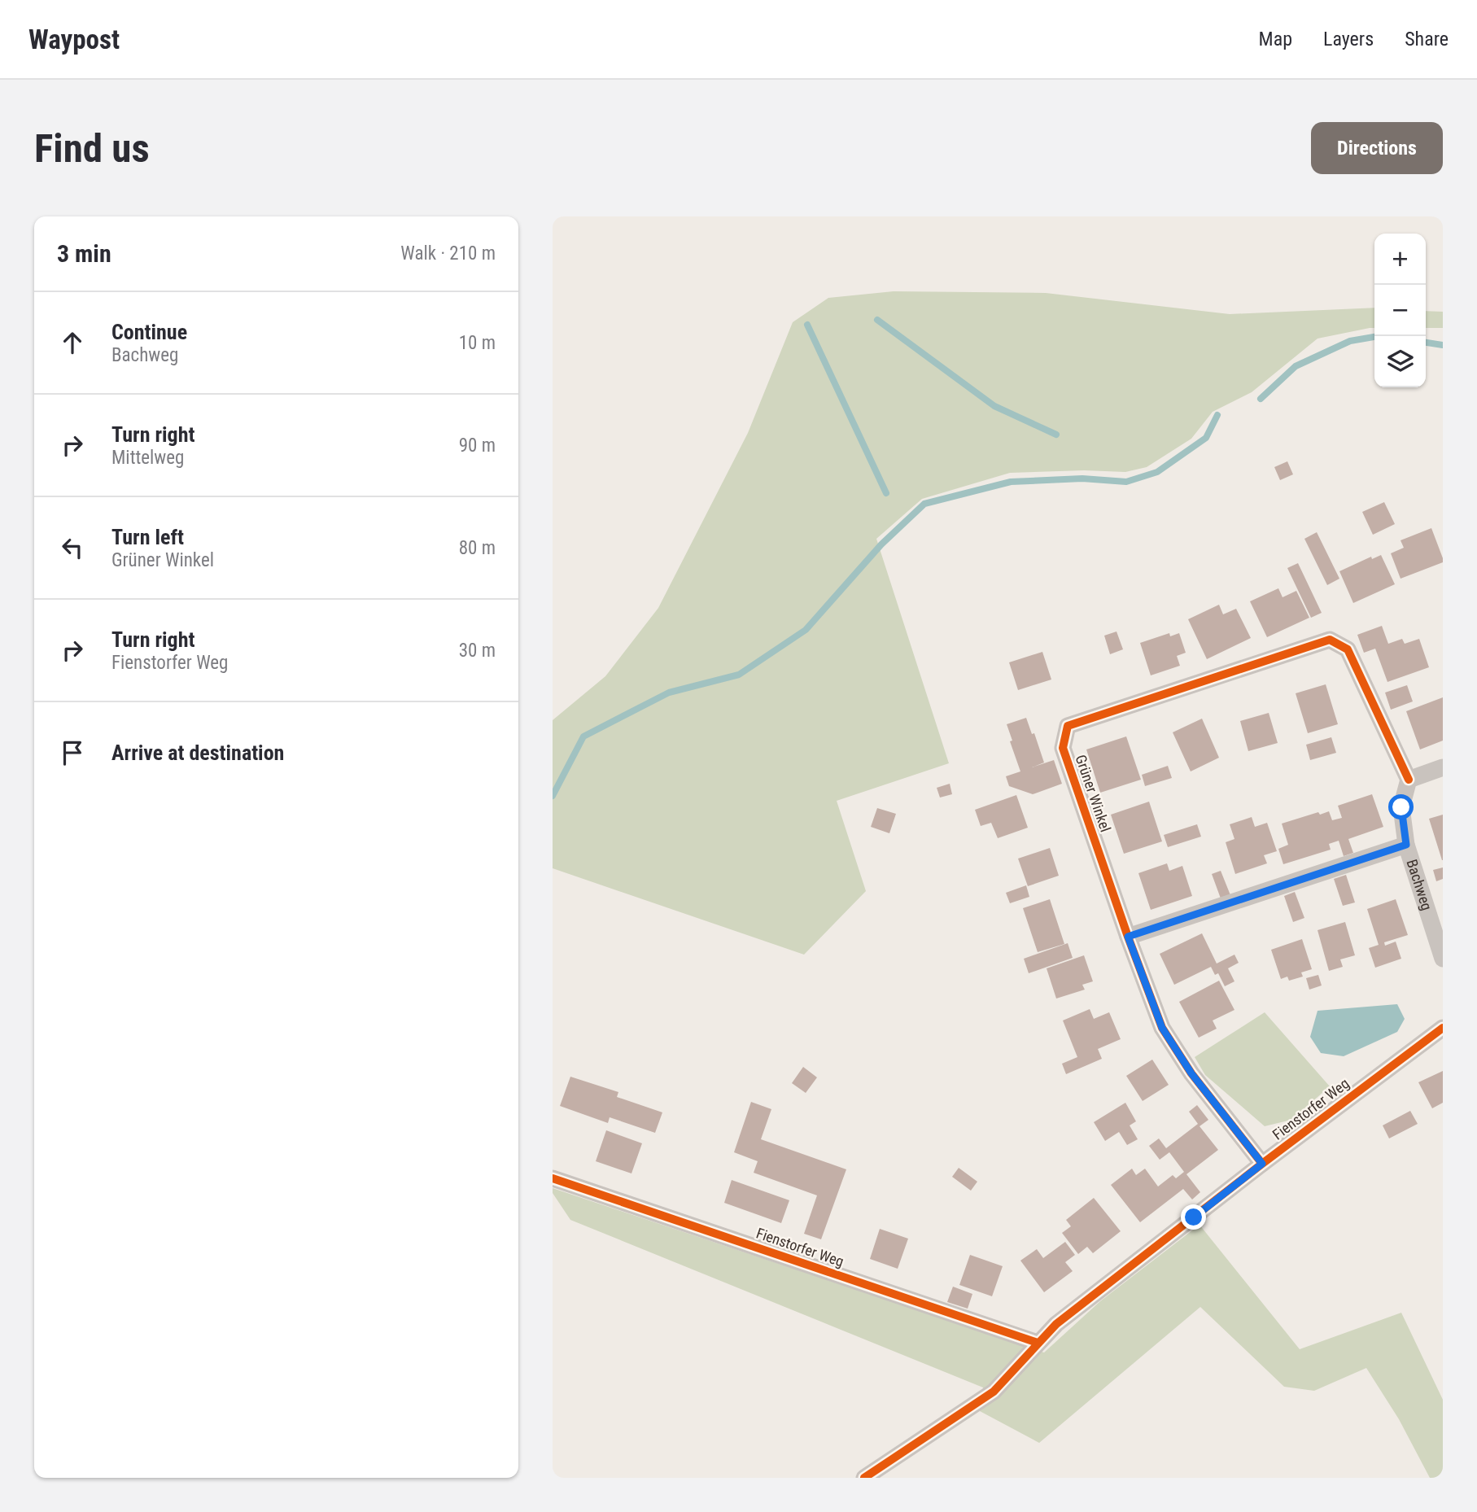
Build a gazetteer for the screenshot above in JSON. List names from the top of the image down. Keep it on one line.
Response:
{"streets":{"street":["Grüner Winkel","Bachweg","Fienstorfer Weg"]},"crossings":[["Grüner Winkel","Bachweg"],["Grüner Winkel","Fienstorfer Weg"]],"page":{"header":"Waypost","nav":["Map","Layers","Share"],"buttons":"Directions","title":"Find us","heading":["3 min","Walk · 210 m"],"map_buttons":["+","−"],"list":[["Continue","Bachweg","10 m"],["Turn right","Mittelweg","90 m"],["Turn left","Grüner Winkel","80 m"],["Turn right","Fienstorfer Weg","30 m"],"Arrive at destination"]}}
